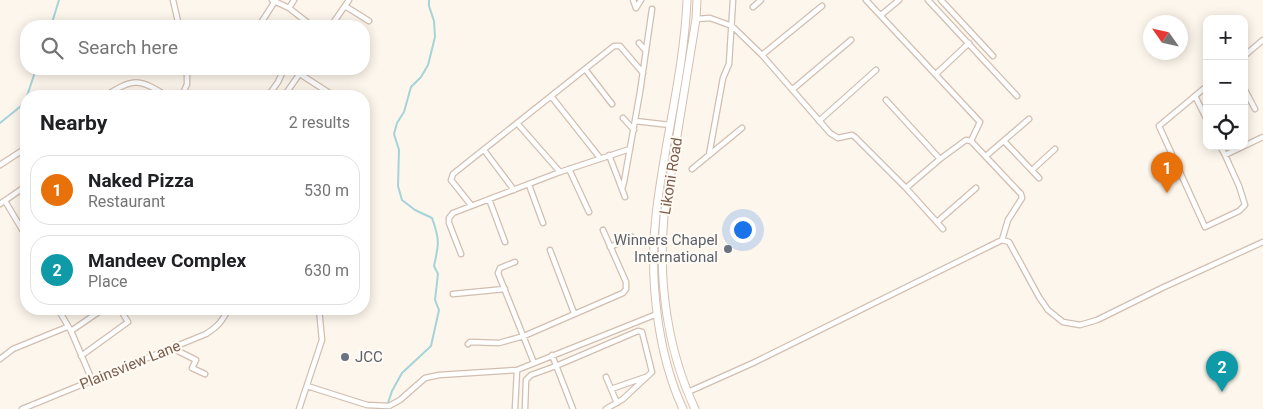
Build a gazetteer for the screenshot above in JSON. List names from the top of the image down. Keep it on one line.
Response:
{"streets":{"main road":["Likoni Road"],"street":["Plainsview Lane"]},"places":["Winners Chapel International","JCC"],"north":"top left","page":{"map_buttons":["+","−"],"search":"Search here","heading":["Nearby","2 results"],"pins":["1","2"],"list":[{"mark":"1","name":"Naked Pizza","note":"Restaurant","value":"530 m"},{"mark":"2","name":"Mandeev Complex","note":"Place","value":"630 m"}]}}
